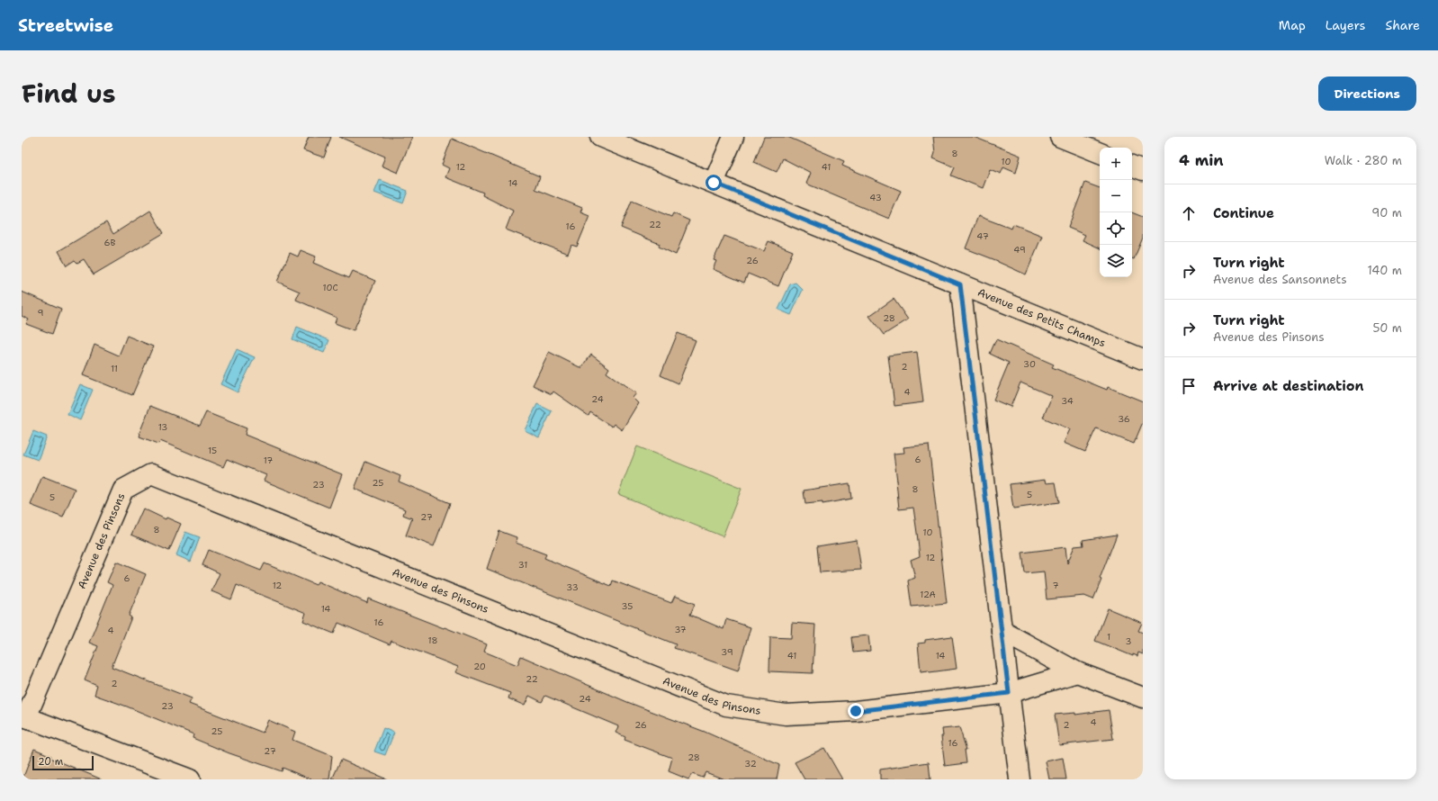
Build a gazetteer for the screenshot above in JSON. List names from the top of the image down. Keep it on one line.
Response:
{"streets":{"street":["Avenue des Petits Champs","Avenue des Pinsons"]},"house_numbers":["8","10","12","41","14","43","22","16","47","6B","49","26","10C","9","28","30","2","11","4","24","34","36","13","15","6","17","25","23","8","5","5","27","8","10","12","31","6","12","7","33","12A","35","14","16","37","4","1","18","3","39","41","14","20","22","2","24","23","4","26","2","25","16","27","28","32"],"scale_bar":"20 m","page":{"header":"Streetwise","nav":["Map","Layers","Share"],"title":"Find us","buttons":"Directions","heading":["4 min","Walk · 280 m"],"map_buttons":["+","−"],"list":[["Continue","90 m"],["Turn right","Avenue des Sansonnets","140 m"],["Turn right","Avenue des Pinsons","50 m"],"Arrive at destination"],"scale":"20 m"}}
